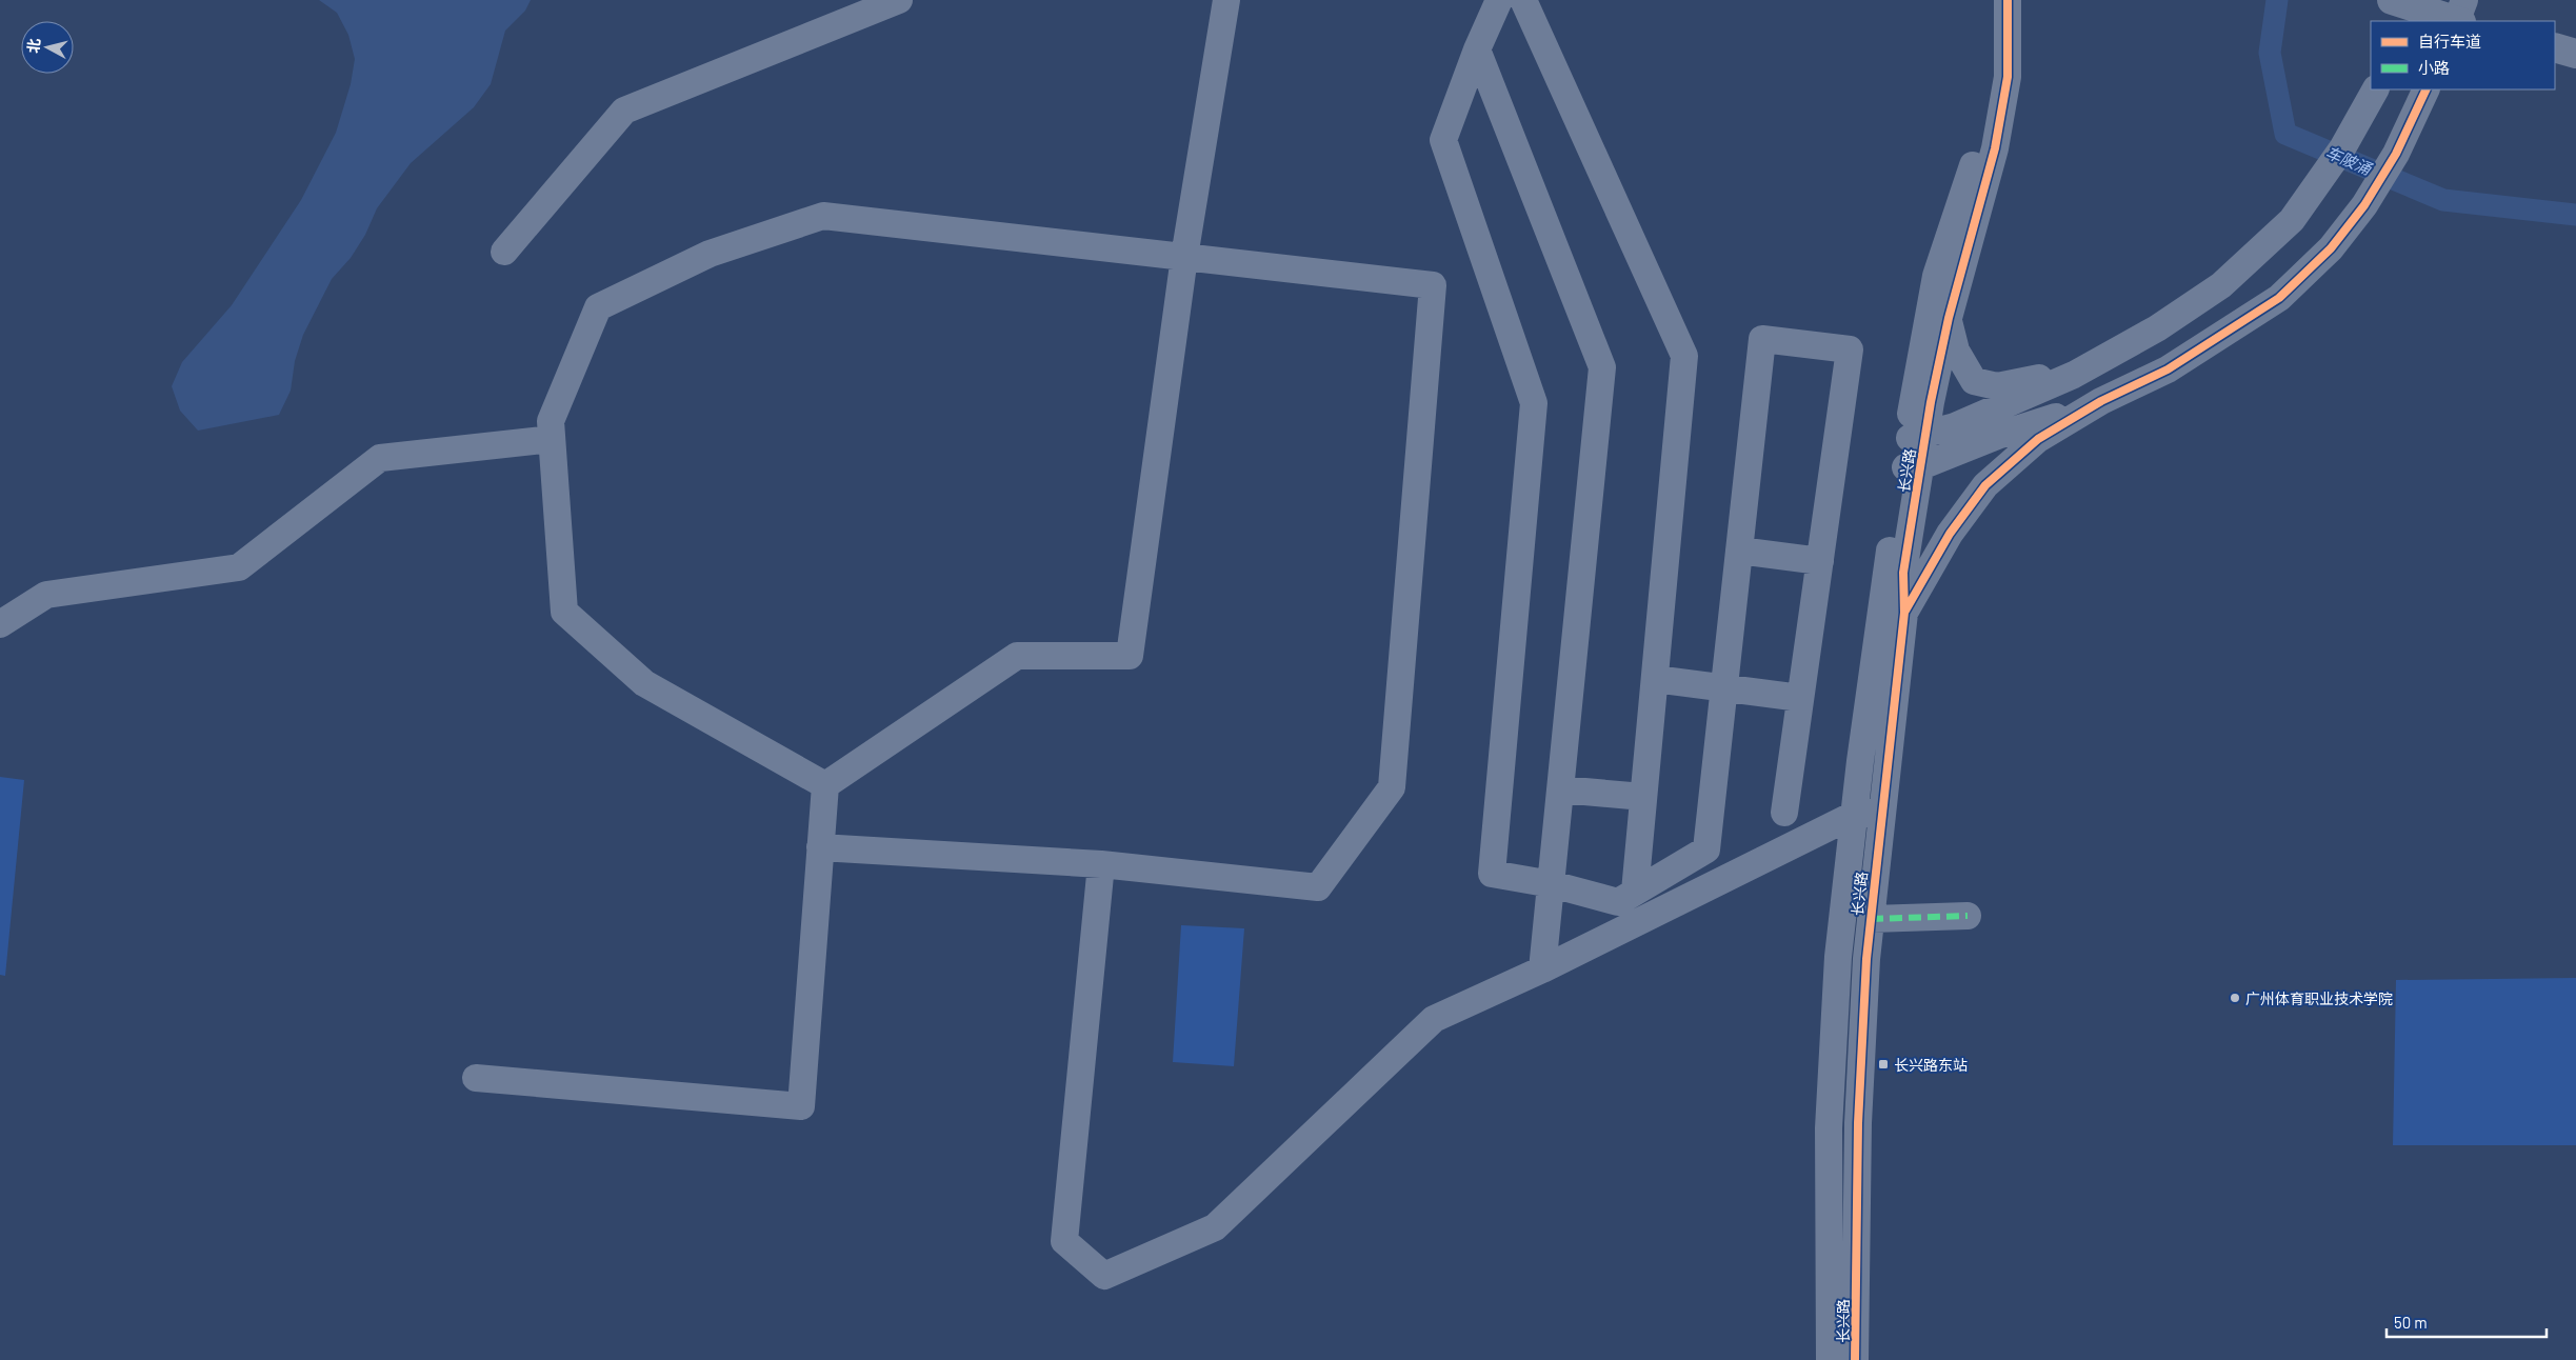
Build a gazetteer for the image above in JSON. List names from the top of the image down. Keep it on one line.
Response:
{"streets":{"street":["长兴路"]},"water":["车陂涌"],"places":{"other":["广州体育职业技术学院"],"transit":["长兴路东站"]},"legend":["自行车道","小路"],"scale_bar":"50 m","north":"left"}
